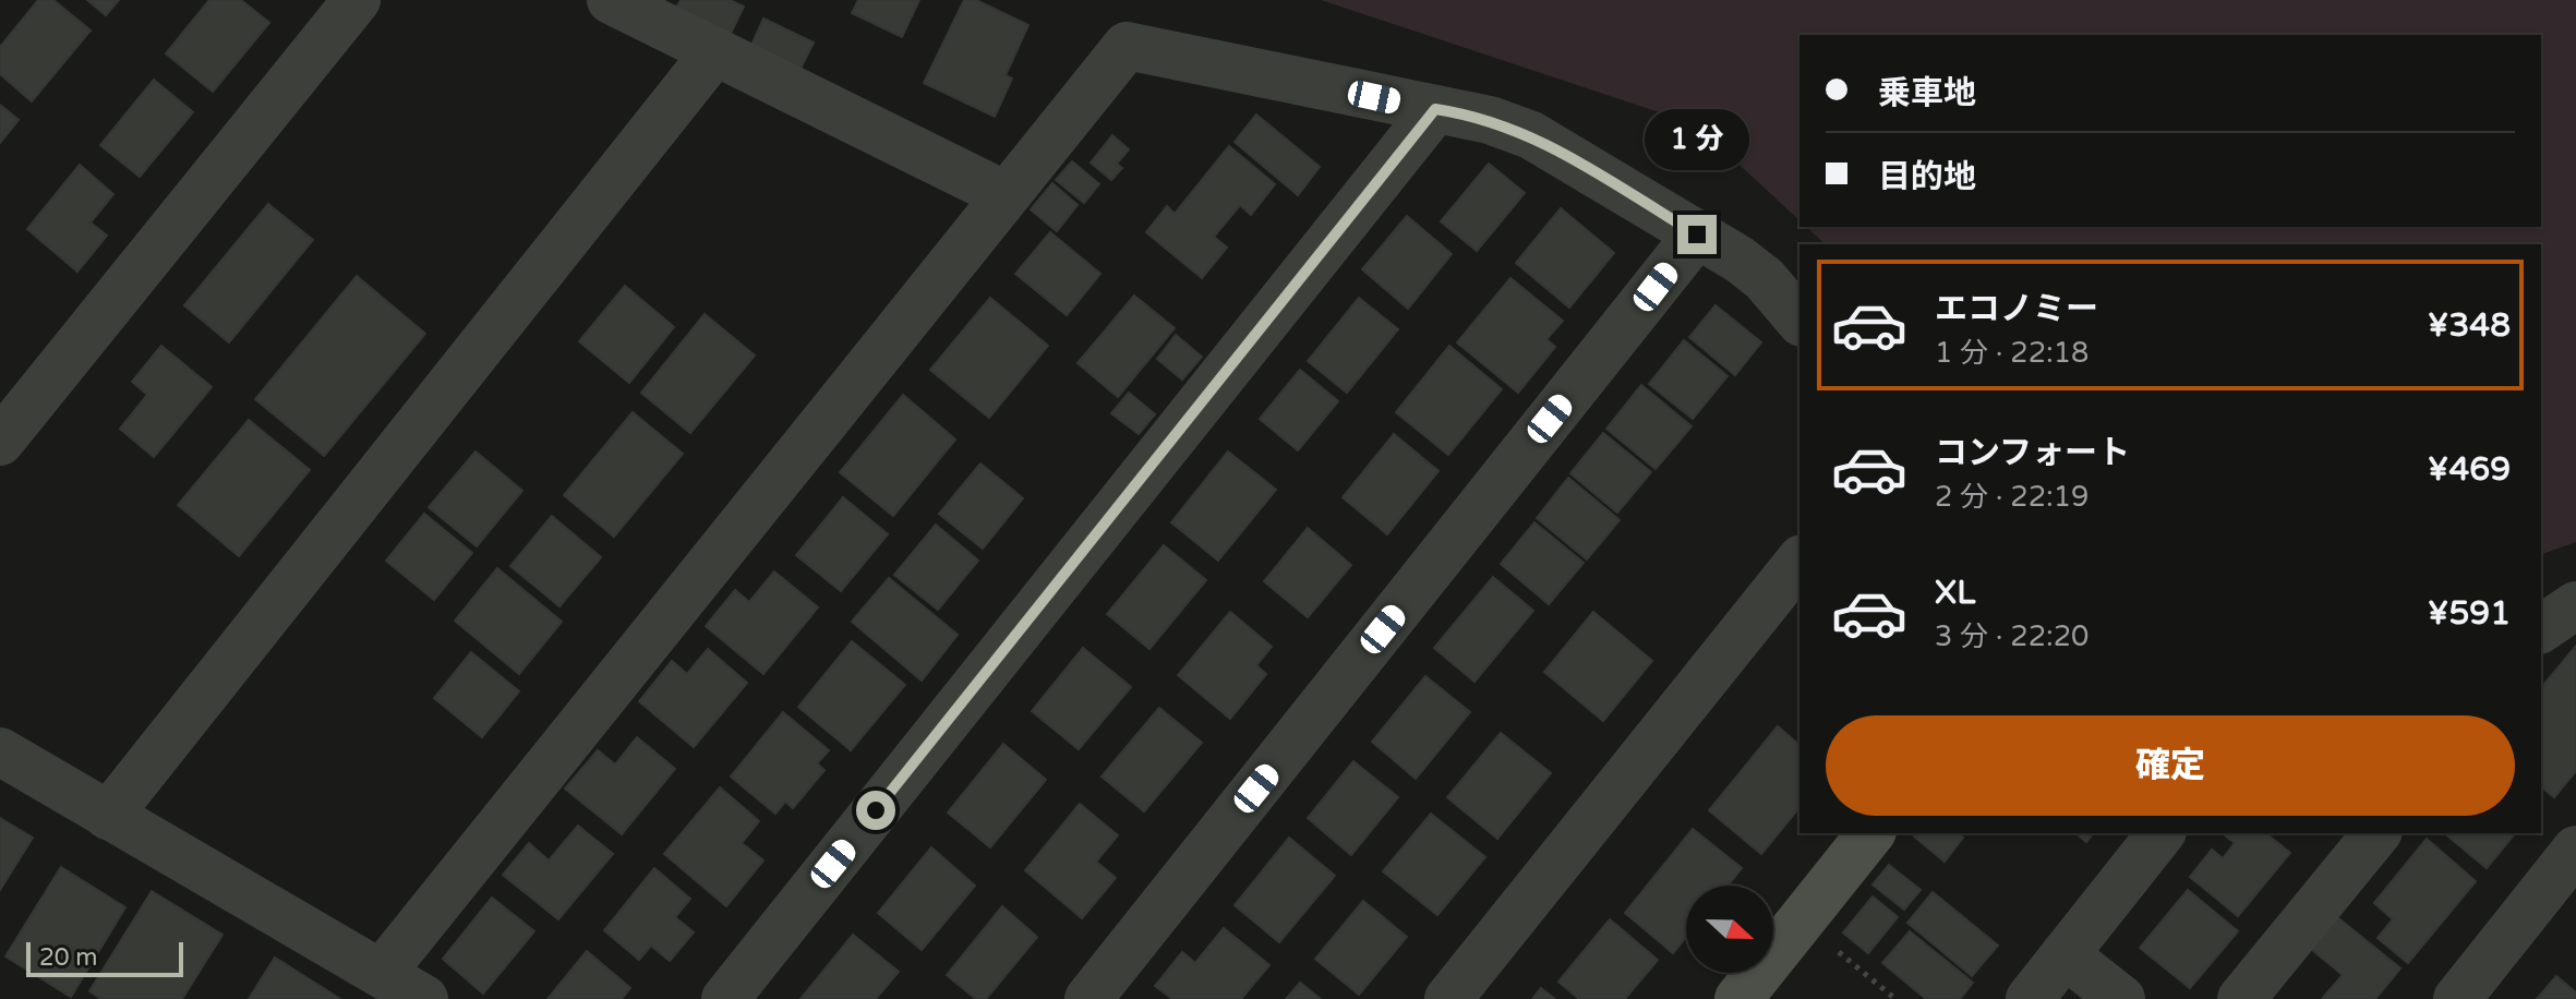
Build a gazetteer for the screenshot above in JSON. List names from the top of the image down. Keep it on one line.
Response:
{"scale_bar":"20 m","north":"right","page":{"banner":["乗車地","目的地"],"bubble":"1 分","list":[{"name":"エコノミー","note":"1 分 · 22:18","value":"¥348"},{"name":"コンフォート","note":"2 分 · 22:19","value":"¥469"},{"name":"XL","note":"3 分 · 22:20","value":"¥591"}],"buttons":"確定","scale":"20 m"}}
